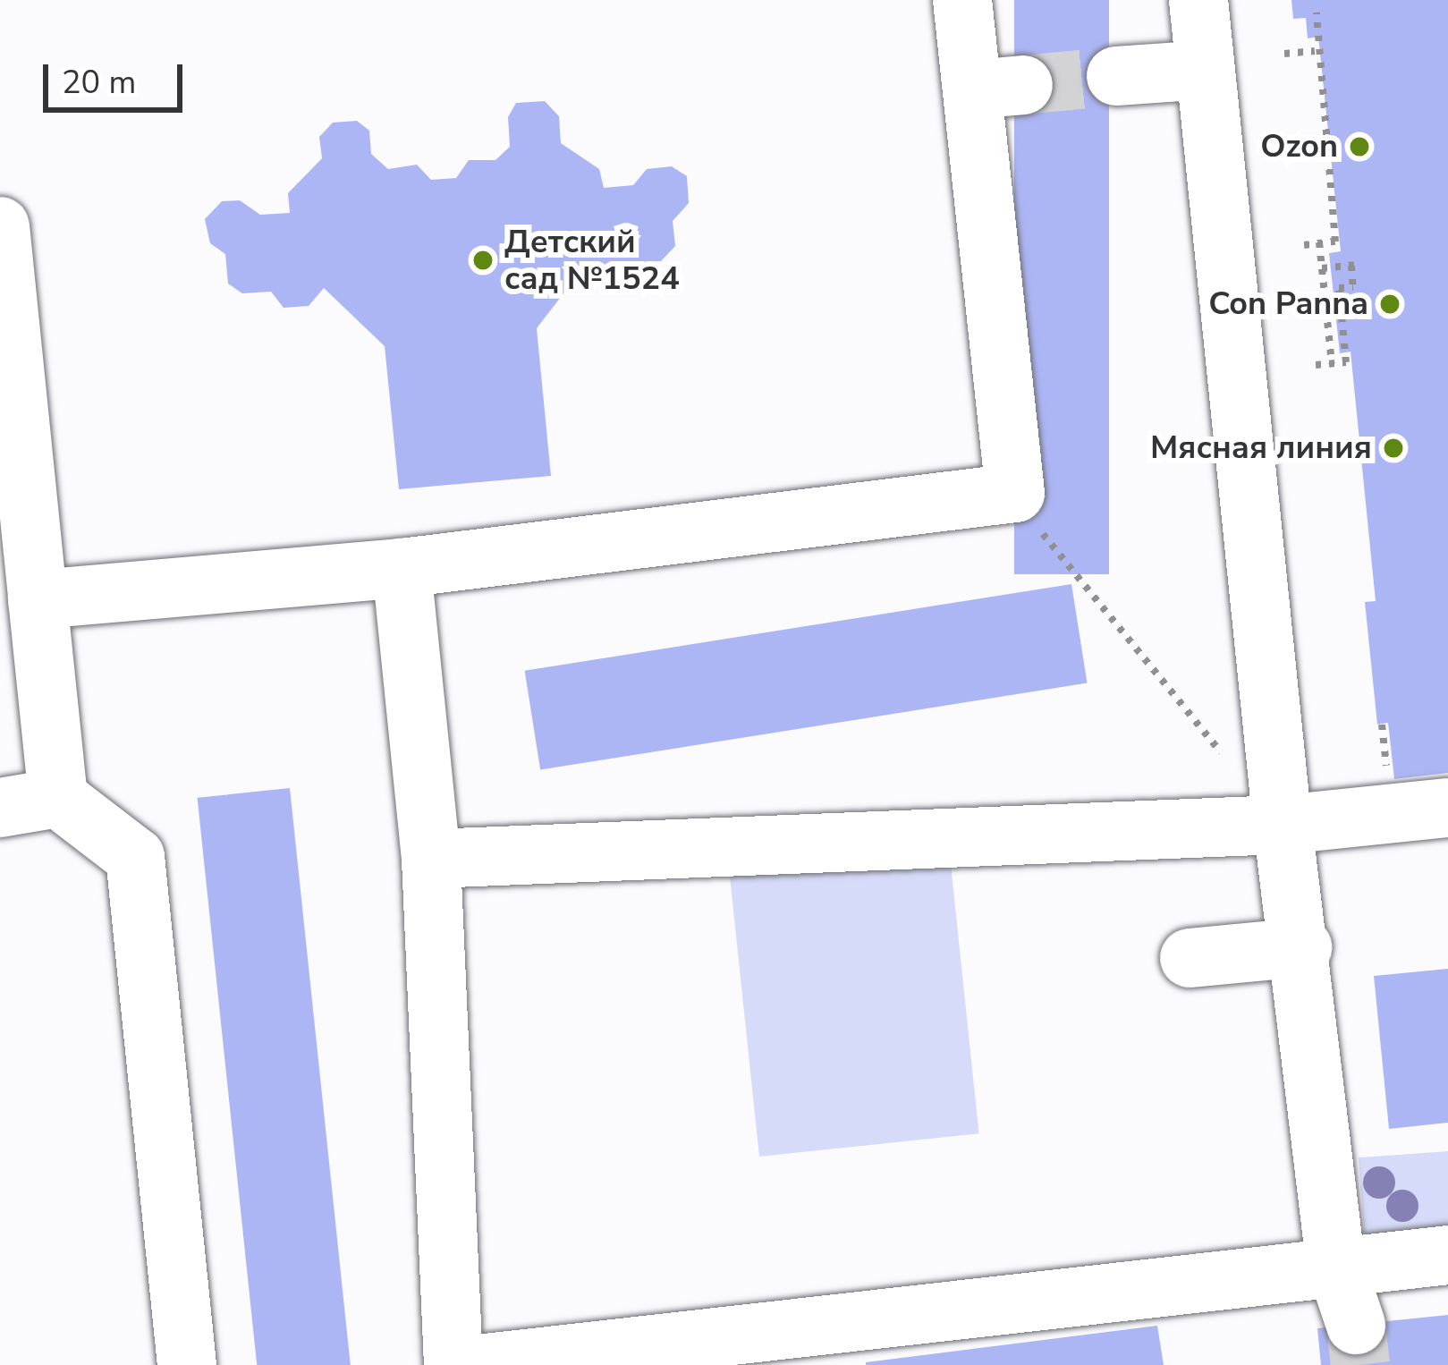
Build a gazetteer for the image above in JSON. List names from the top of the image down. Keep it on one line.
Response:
{"places":["Ozon","Детский сад №1524","Con Panna","Мясная линия"],"scale_bar":"20 m"}
